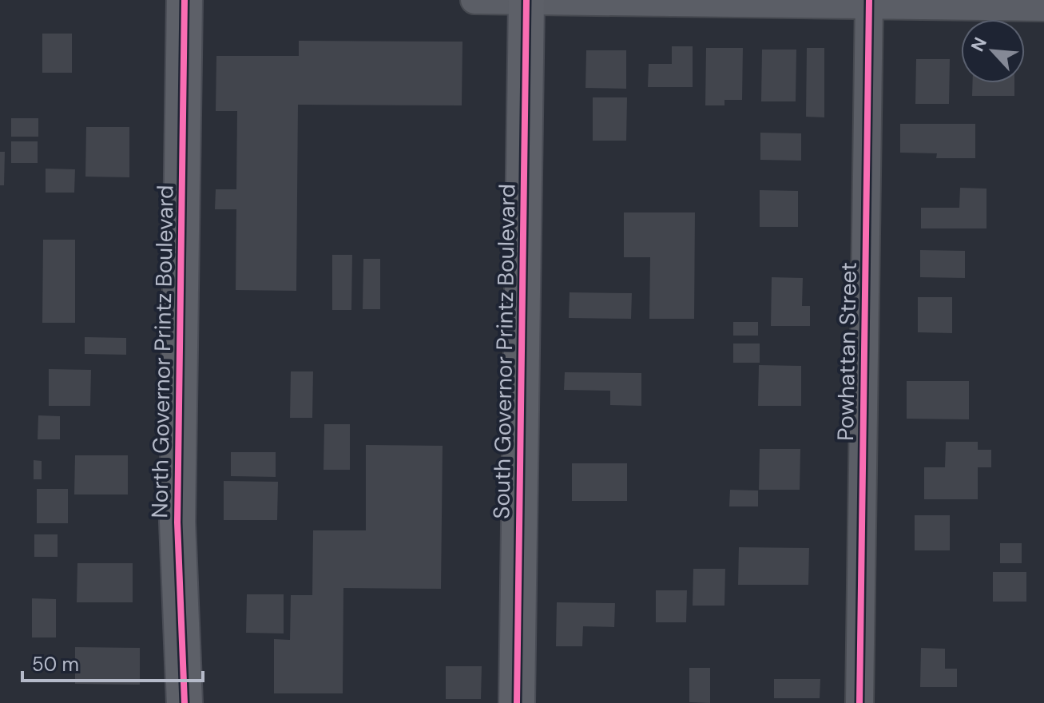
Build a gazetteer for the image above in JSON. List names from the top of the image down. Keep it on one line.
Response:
{"streets":{"main road":["North Governor Printz Boulevard","South Governor Printz Boulevard"],"street":["Powhattan Street"]},"scale_bar":"50 m","north":"top left"}
